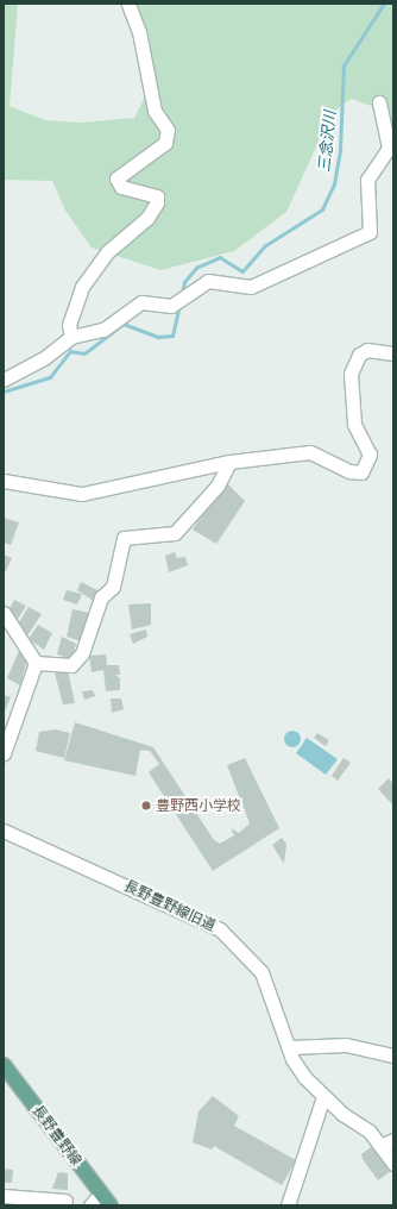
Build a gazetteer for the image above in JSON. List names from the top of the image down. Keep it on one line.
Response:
{"streets":{"main road":["長野豊野線"],"street":["長野豊野線旧道"]},"water":["三念沢川"],"places":["豊野西小学校"]}
